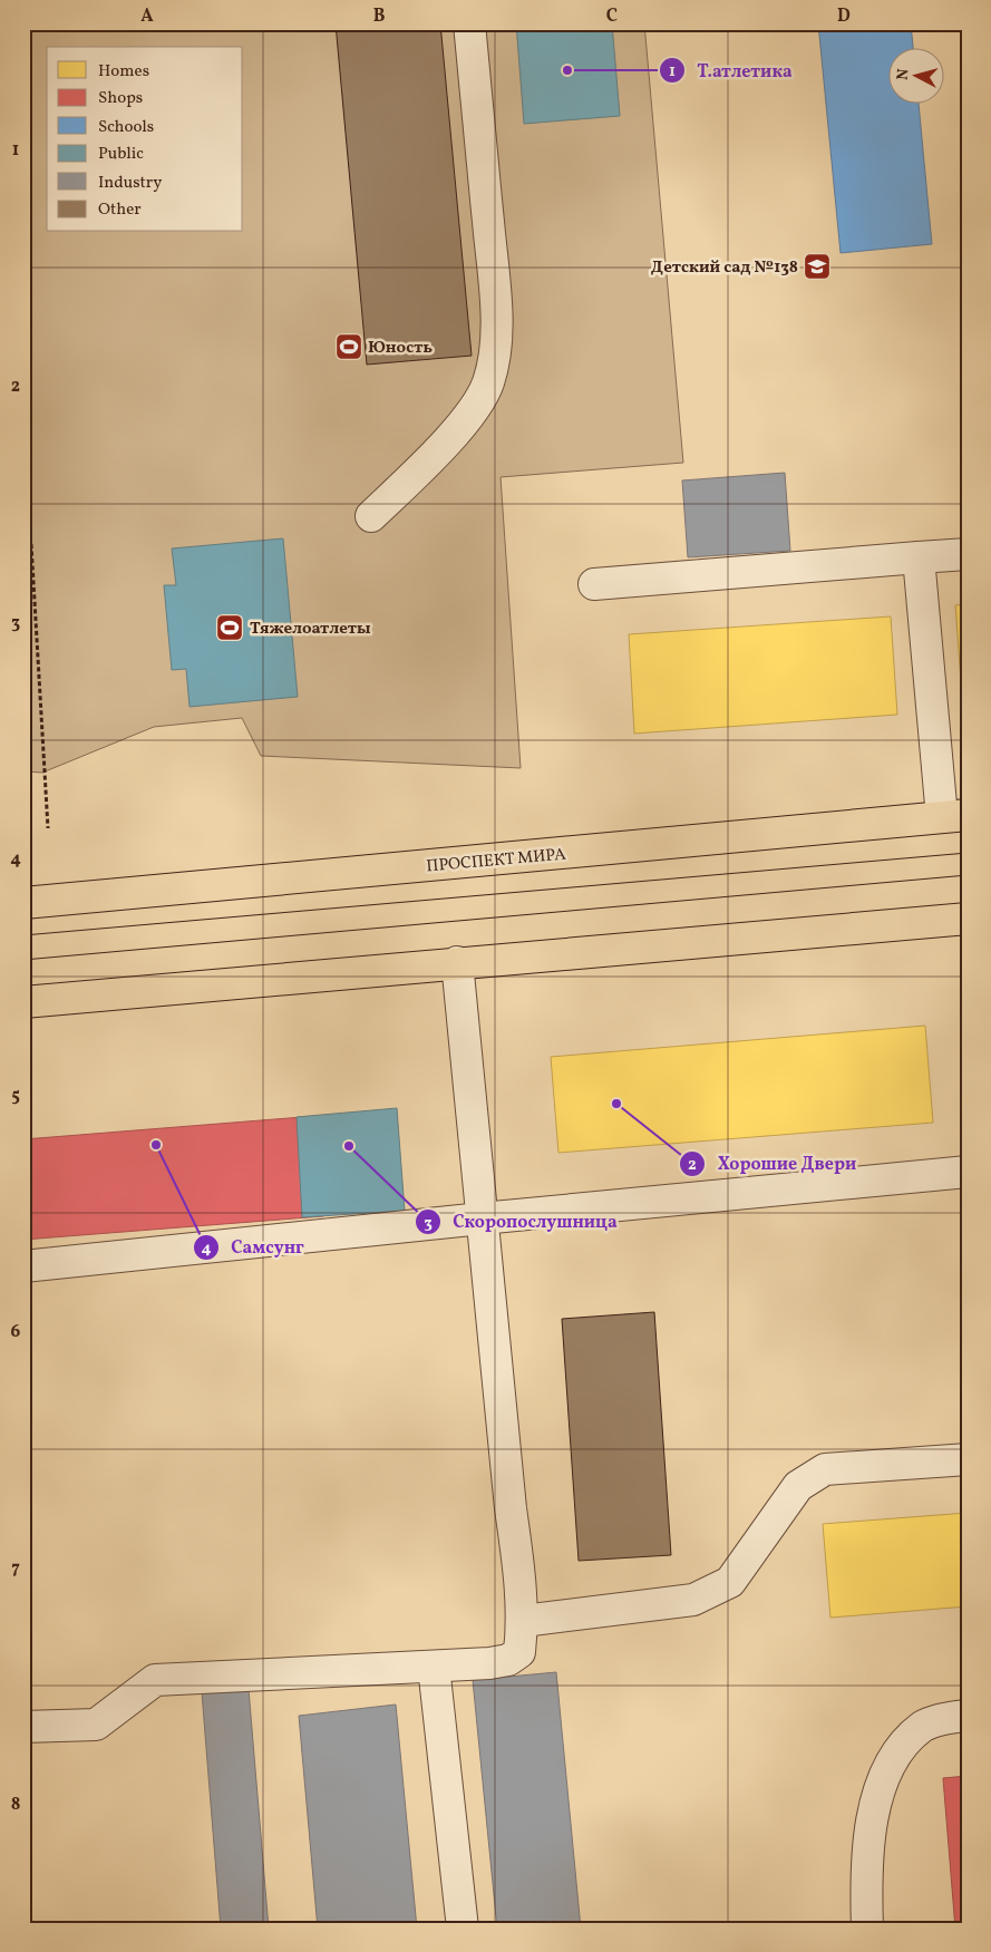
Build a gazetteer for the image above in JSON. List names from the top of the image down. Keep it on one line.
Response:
{"streets":{"main road":["ПРОСПЕКТ МИРА"]},"places":{"other":["Т.атлетика","Хорошие Двери","Самсунг","Скоропослушница"],"school or university":["Детский сад №138"],"sports":["Юность","Тяжелоатлеты"]},"legend":["Homes","Shops","Schools","Public","Industry","Other"],"north":"left","grid":{"columns":["A","B","C","D"],"rows":["1","2","3","4","5","6","7","8"]}}
